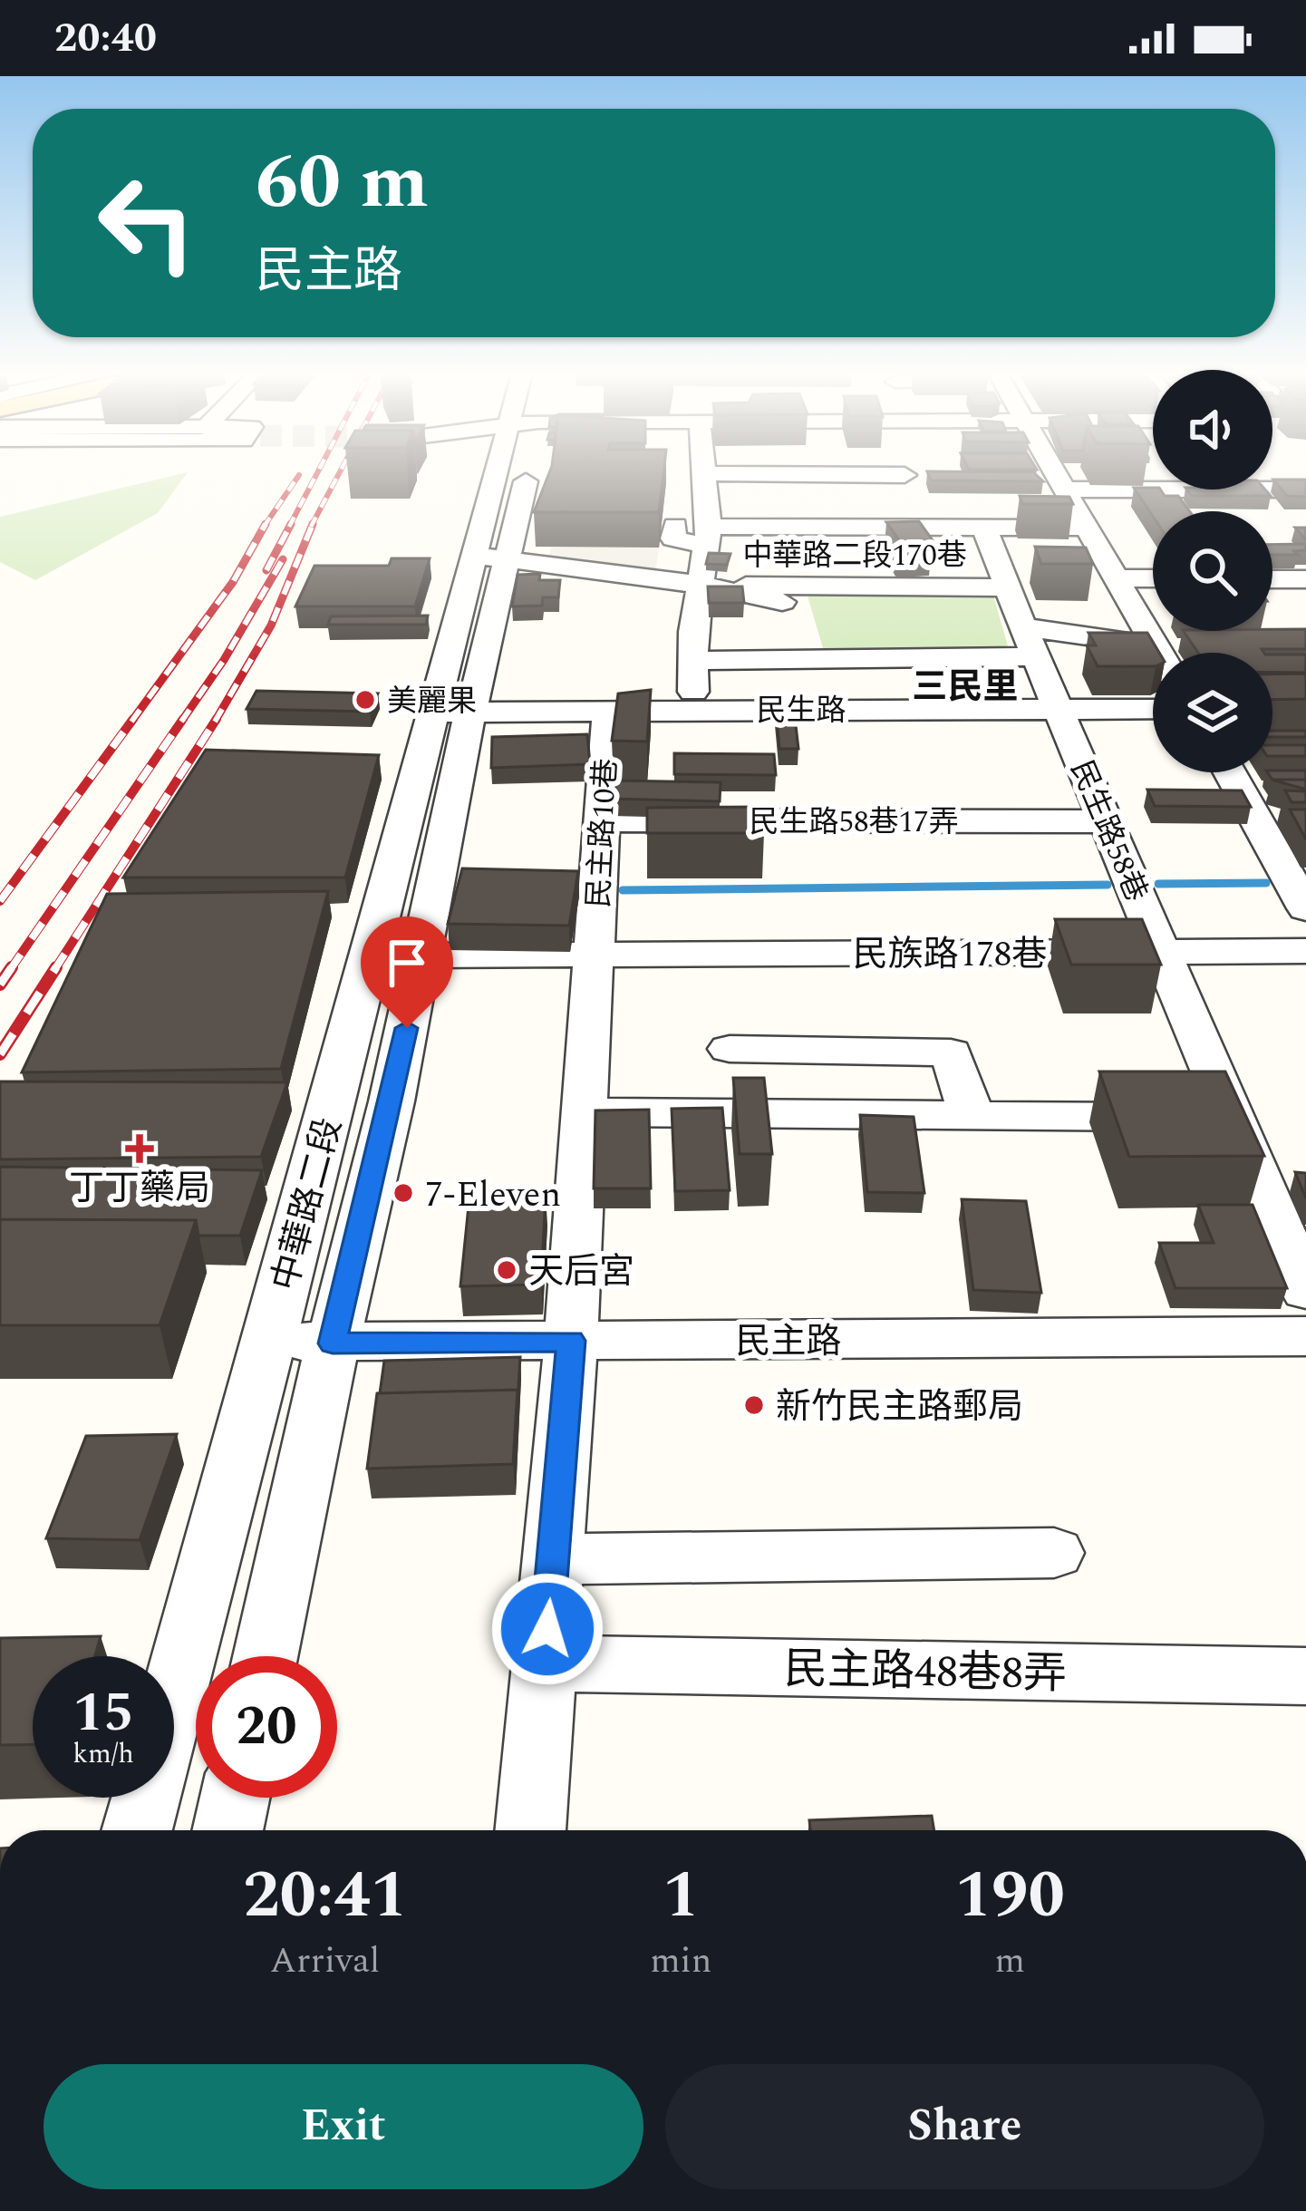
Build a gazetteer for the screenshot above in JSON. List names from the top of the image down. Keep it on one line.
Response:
{"streets":{"street":["中華路二段170巷","民生路","民生路58巷17弄","民生路58巷","民主路10巷","民族路178巷","中華路二段","民主路","民主路48巷8弄"]},"crossings":[["中華路二段170巷","民生路58巷"],["中華路二段170巷","中華路二段"],["民生路","民生路58巷"],["民生路","民主路10巷"],["民生路","中華路二段"],["民生路58巷17弄","民生路58巷"],["民生路58巷17弄","民主路10巷"],["民生路58巷","民族路178巷"],["民主路10巷","民族路178巷"],["民族路178巷","中華路二段"],["中華路二段","民主路"]],"districts":["三民里"],"places":{"other":["美麗果","7-Eleven","天后宮","新竹民主路郵局"],"health":["丁丁藥局"]},"page":{"status":"20:40","turn":["60 m","民主路"],"speed":"15 km/h","limit":"20","eta":["20:41","Arrival","1","min","190","m"],"buttons":["Exit","Share"]}}
